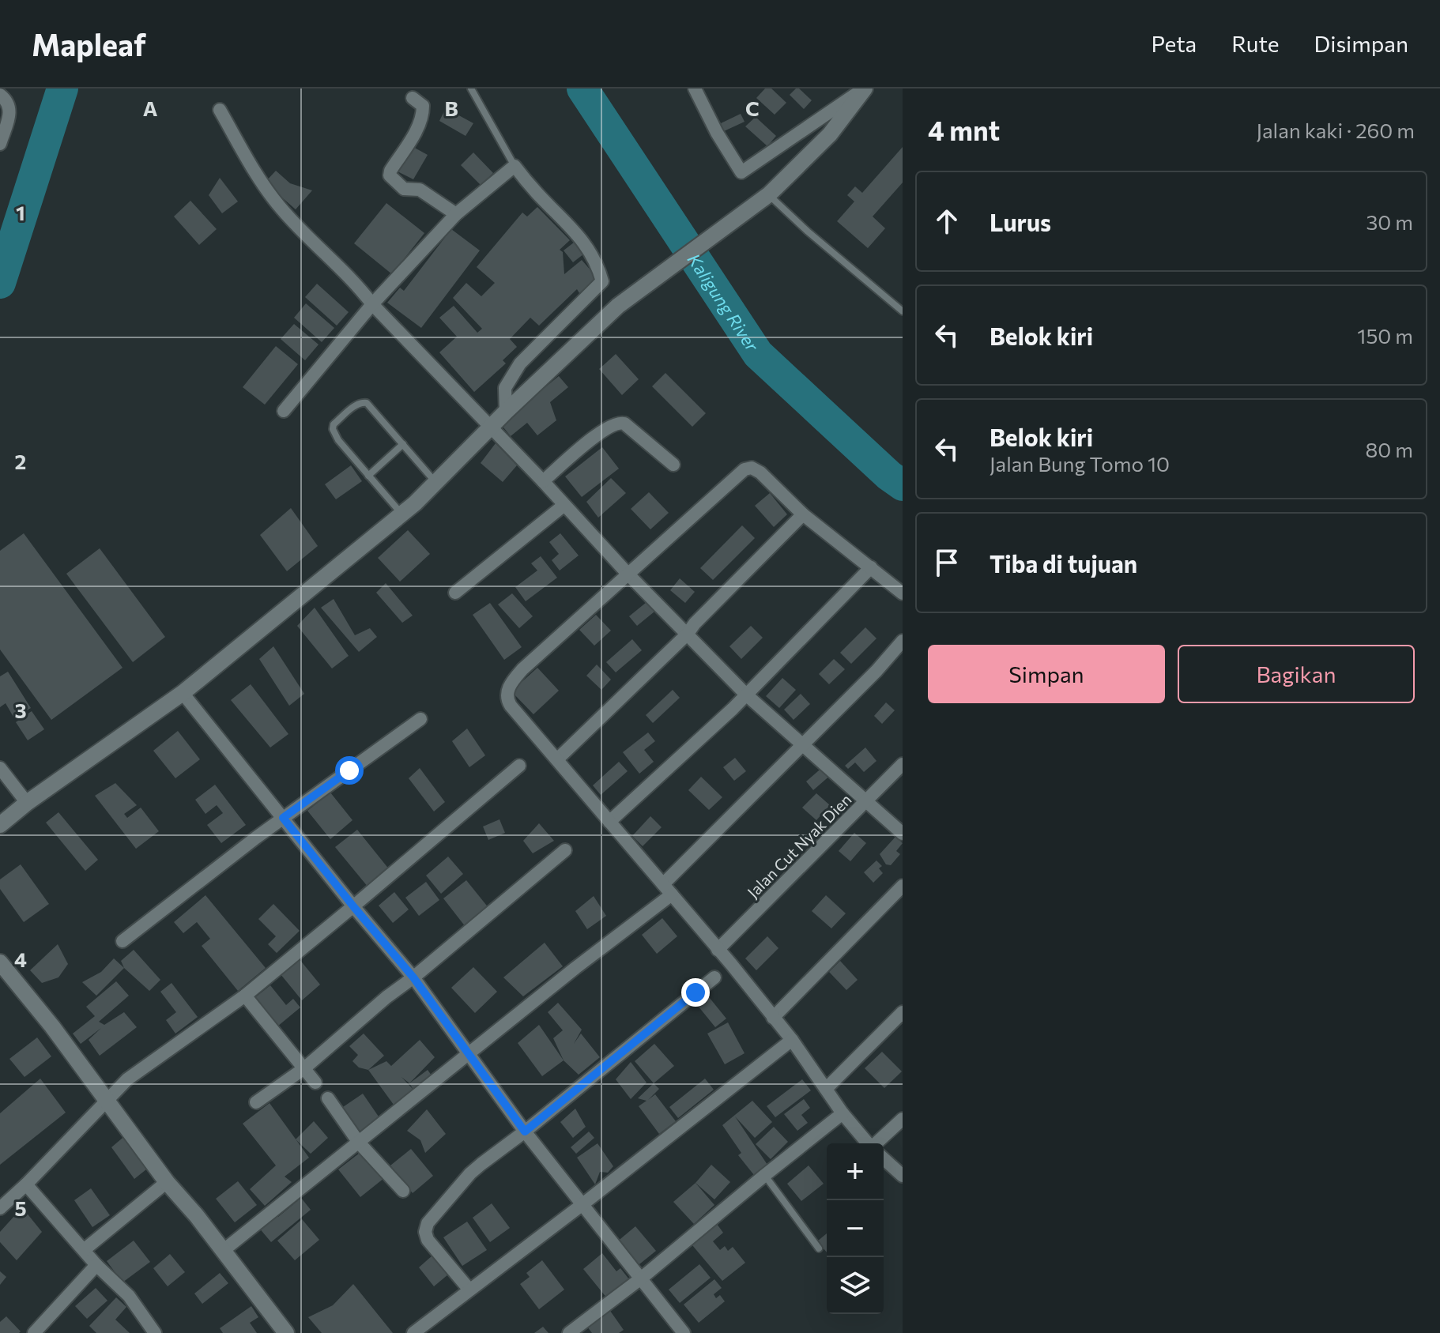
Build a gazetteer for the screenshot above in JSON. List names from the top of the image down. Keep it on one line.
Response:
{"streets":{"street":["Jalan Cut Nyak Dien"]},"water":["Kaligung River"],"page":{"header":"Mapleaf","nav":["Peta","Rute","Disimpan"],"heading":["4 mnt","Jalan kaki · 260 m"],"list":[["Lurus","30 m"],["Belok kiri","150 m"],["Belok kiri","Jalan Bung Tomo 10","80 m"],"Tiba di tujuan"],"buttons":["Simpan","Bagikan"],"map_buttons":["+","−"]},"grid":{"columns":["A","B","C"],"rows":["1","2","3","4","5"]}}
